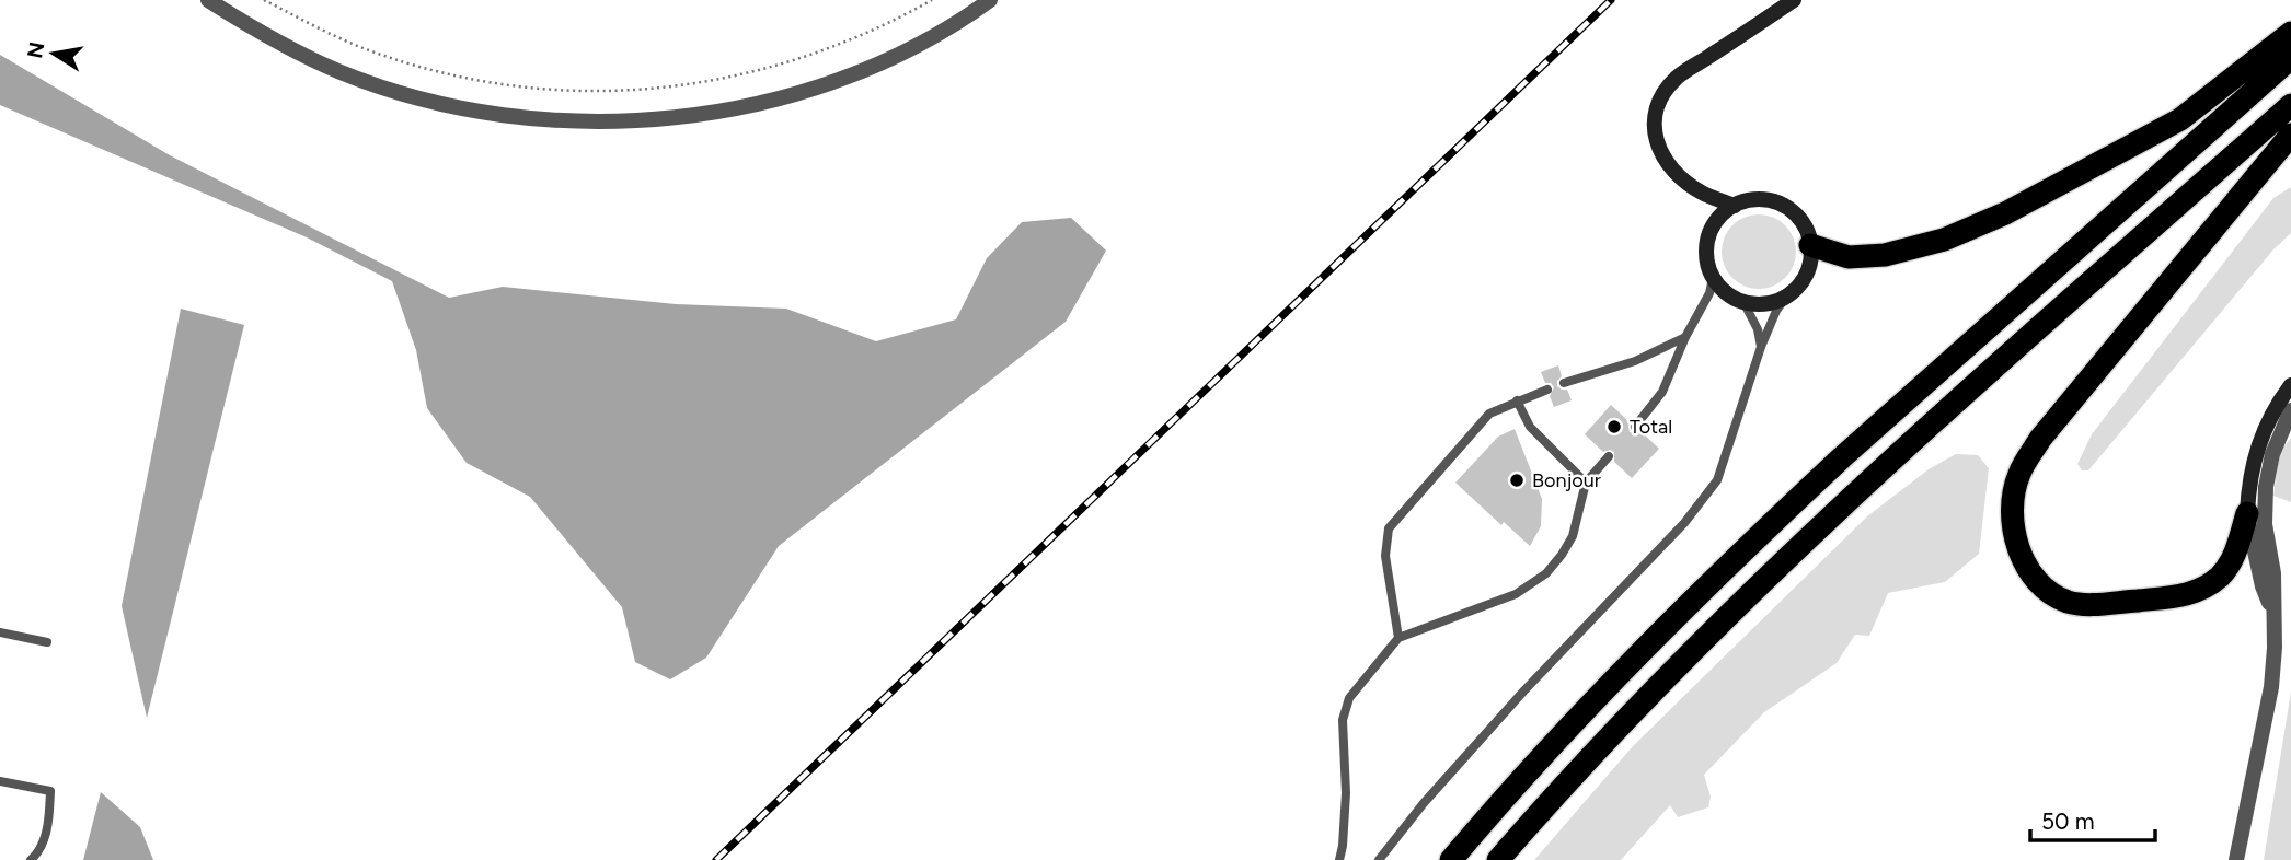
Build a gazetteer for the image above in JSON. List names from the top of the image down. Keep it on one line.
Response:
{"places":["Total","Bonjour"],"scale_bar":"50 m","north":"left"}
